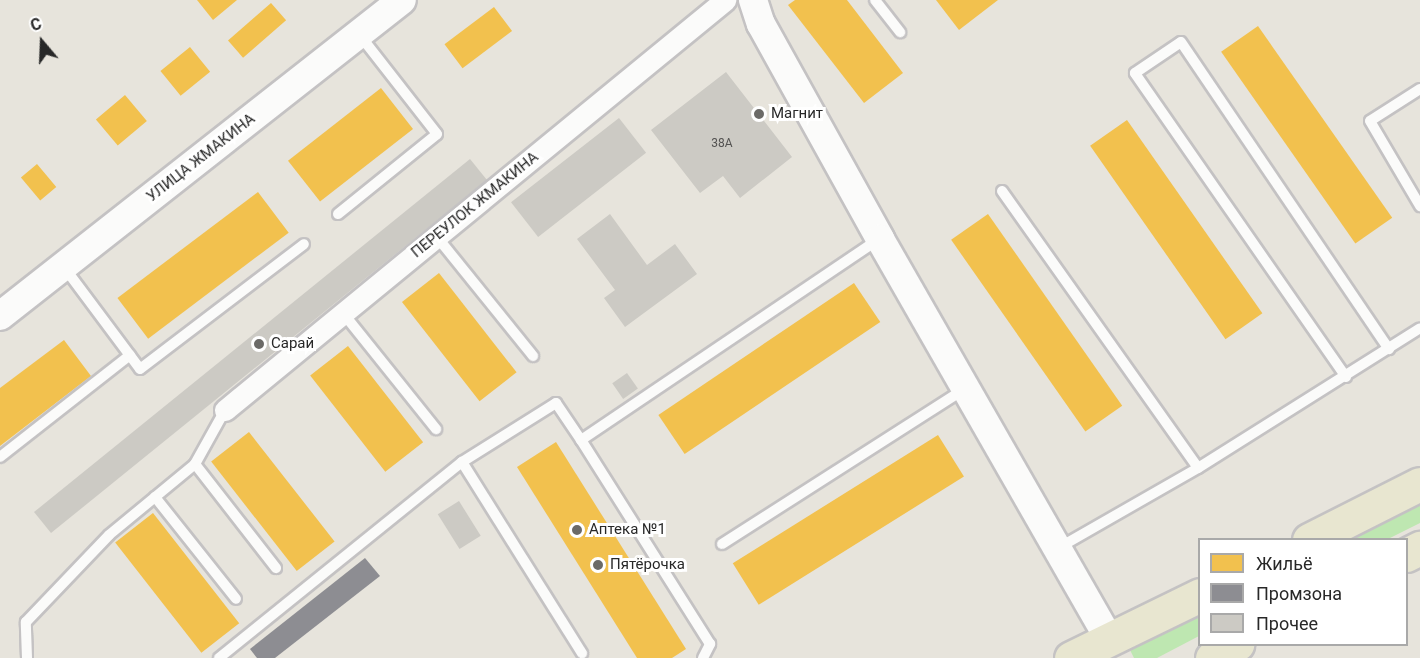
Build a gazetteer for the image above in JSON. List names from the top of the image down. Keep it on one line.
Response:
{"streets":{"street":["УЛИЦА ЖМАКИНА","ПЕРЕУЛОК ЖМАКИНА"]},"places":["Магнит","Сарай","Аптека №1","Пятёрочка"],"house_numbers":["38А"],"legend":["Жильё","Промзона","Прочее"],"north":"top"}
